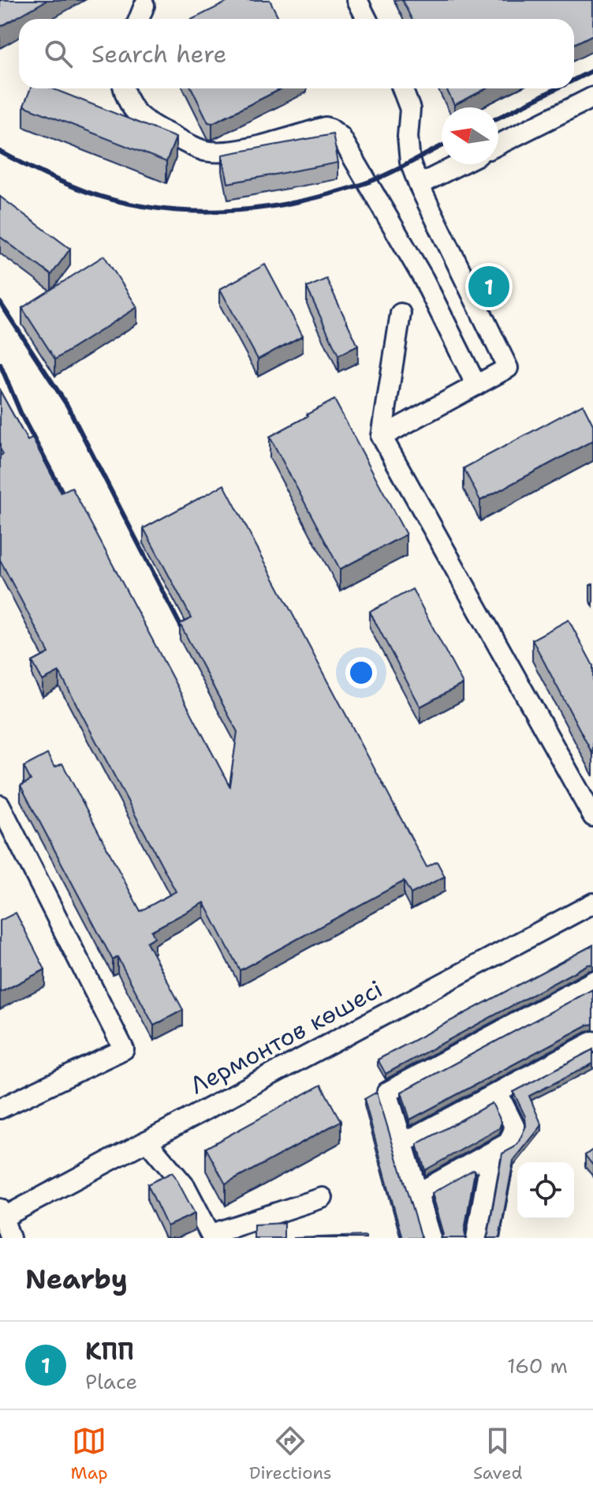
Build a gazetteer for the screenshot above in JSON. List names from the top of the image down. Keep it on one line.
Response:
{"streets":{"street":["Лермонтов көшесі"]},"north":"left","page":{"search":"Search here","pins":"1","heading":"Nearby","list":[{"mark":"1","name":"КПП","note":"Place","value":"160 m"}],"nav":["Map","Directions","Saved"]}}
